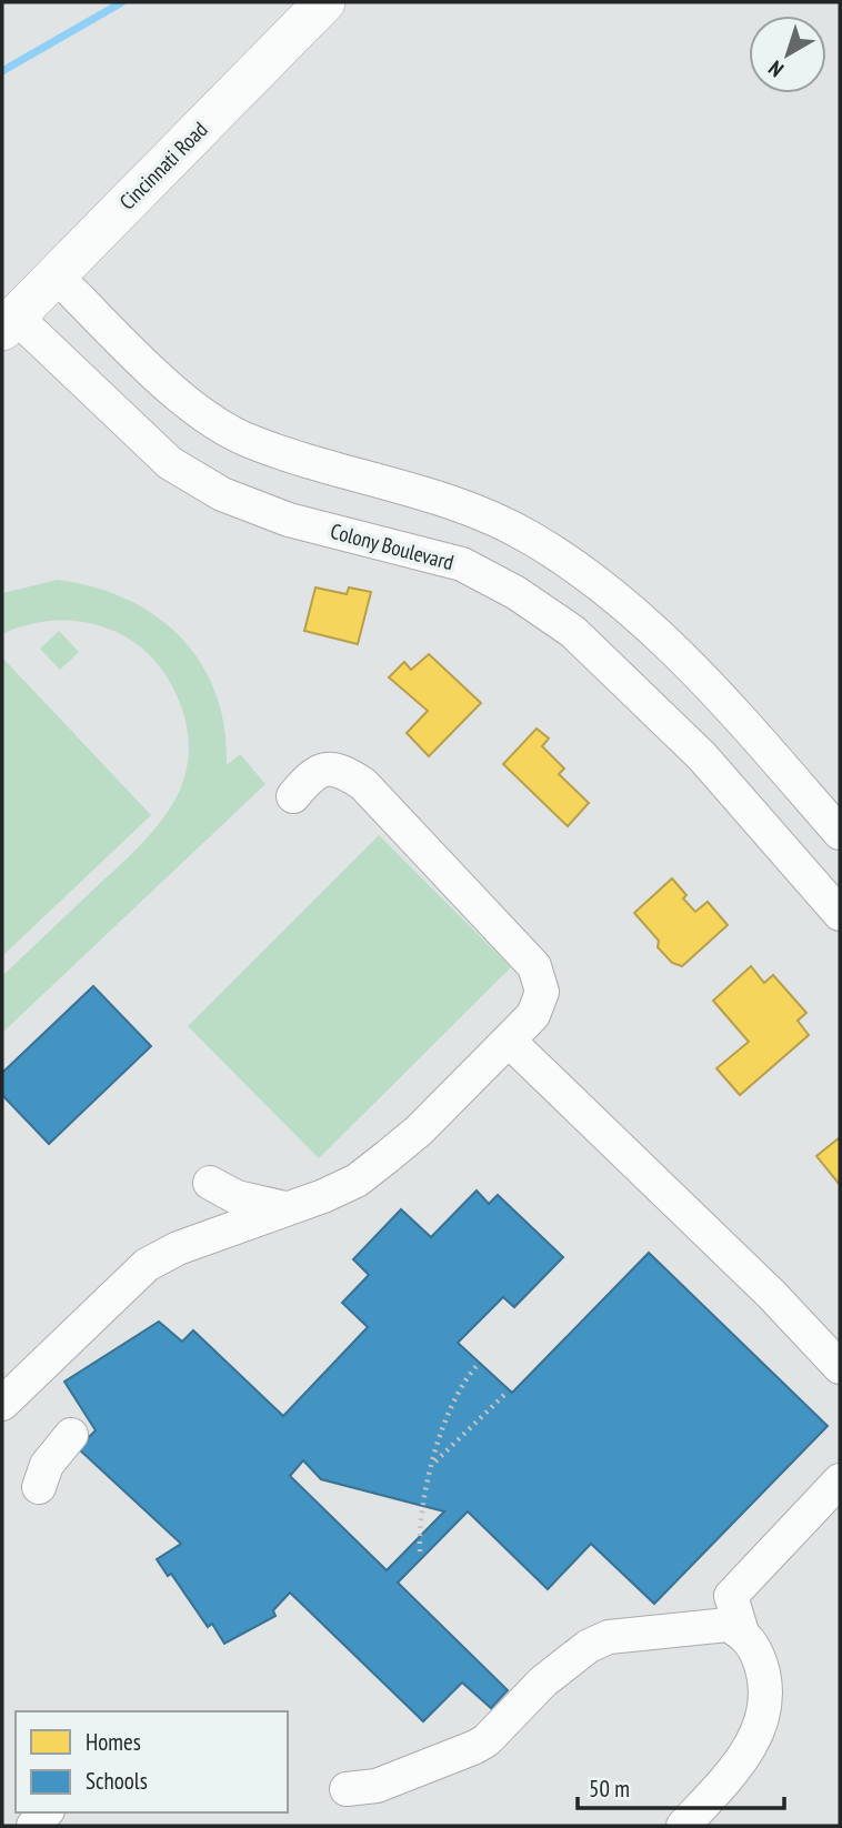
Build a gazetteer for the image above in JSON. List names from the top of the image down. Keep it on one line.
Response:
{"streets":{"main road":["Cincinnati Road"],"street":["Colony Boulevard"]},"crossings":[["Cincinnati Road","Colony Boulevard"]],"legend":["Homes","Schools"],"scale_bar":"50 m","north":"bottom left"}
